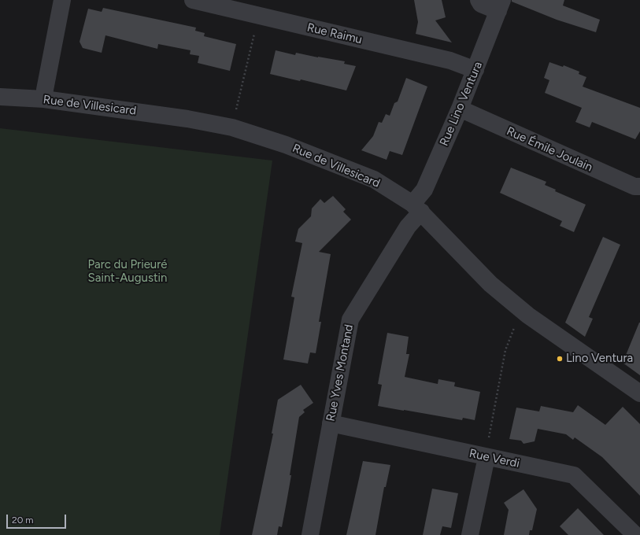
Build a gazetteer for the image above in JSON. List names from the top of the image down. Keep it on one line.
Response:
{"streets":{"street":["Rue Raimu","Rue Lino Ventura","Rue de Villesicard","Rue Émile Joulain","Rue Yves Montand","Rue Verdi"]},"crossings":[["Rue Raimu","Rue Lino Ventura"],["Rue Lino Ventura","Rue de Villesicard"],["Rue Lino Ventura","Rue Émile Joulain"],["Rue Lino Ventura","Rue Yves Montand"],["Rue de Villesicard","Rue Yves Montand"],["Rue Yves Montand","Rue Verdi"]],"parks":["Parc du Prieuré Saint-Augustin"],"places":["Lino Ventura"],"scale_bar":"20 m"}
